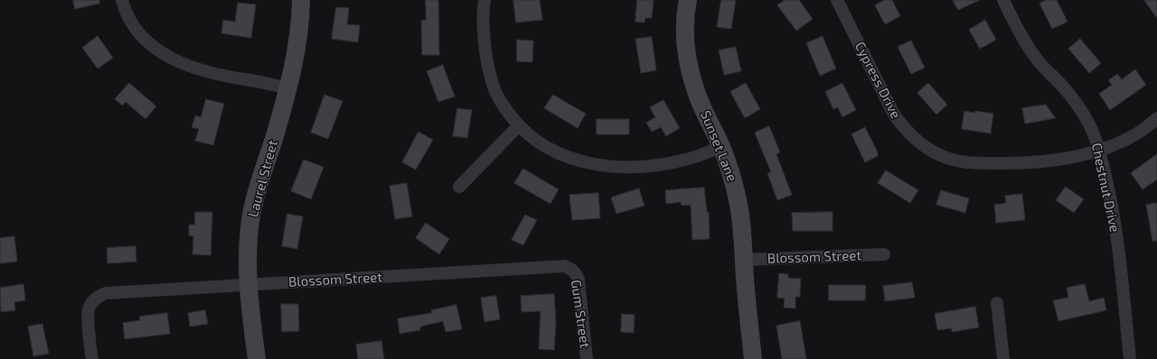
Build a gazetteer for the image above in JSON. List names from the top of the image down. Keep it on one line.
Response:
{"streets":{"street":["Cypress Drive","Sunset Lane","Laurel Street","Chestnut Drive","Blossom Street","Gum Street"]},"crossings":[["Cypress Drive","Chestnut Drive"],["Sunset Lane","Blossom Street"],["Laurel Street","Blossom Street"],["Blossom Street","Gum Street"]]}
